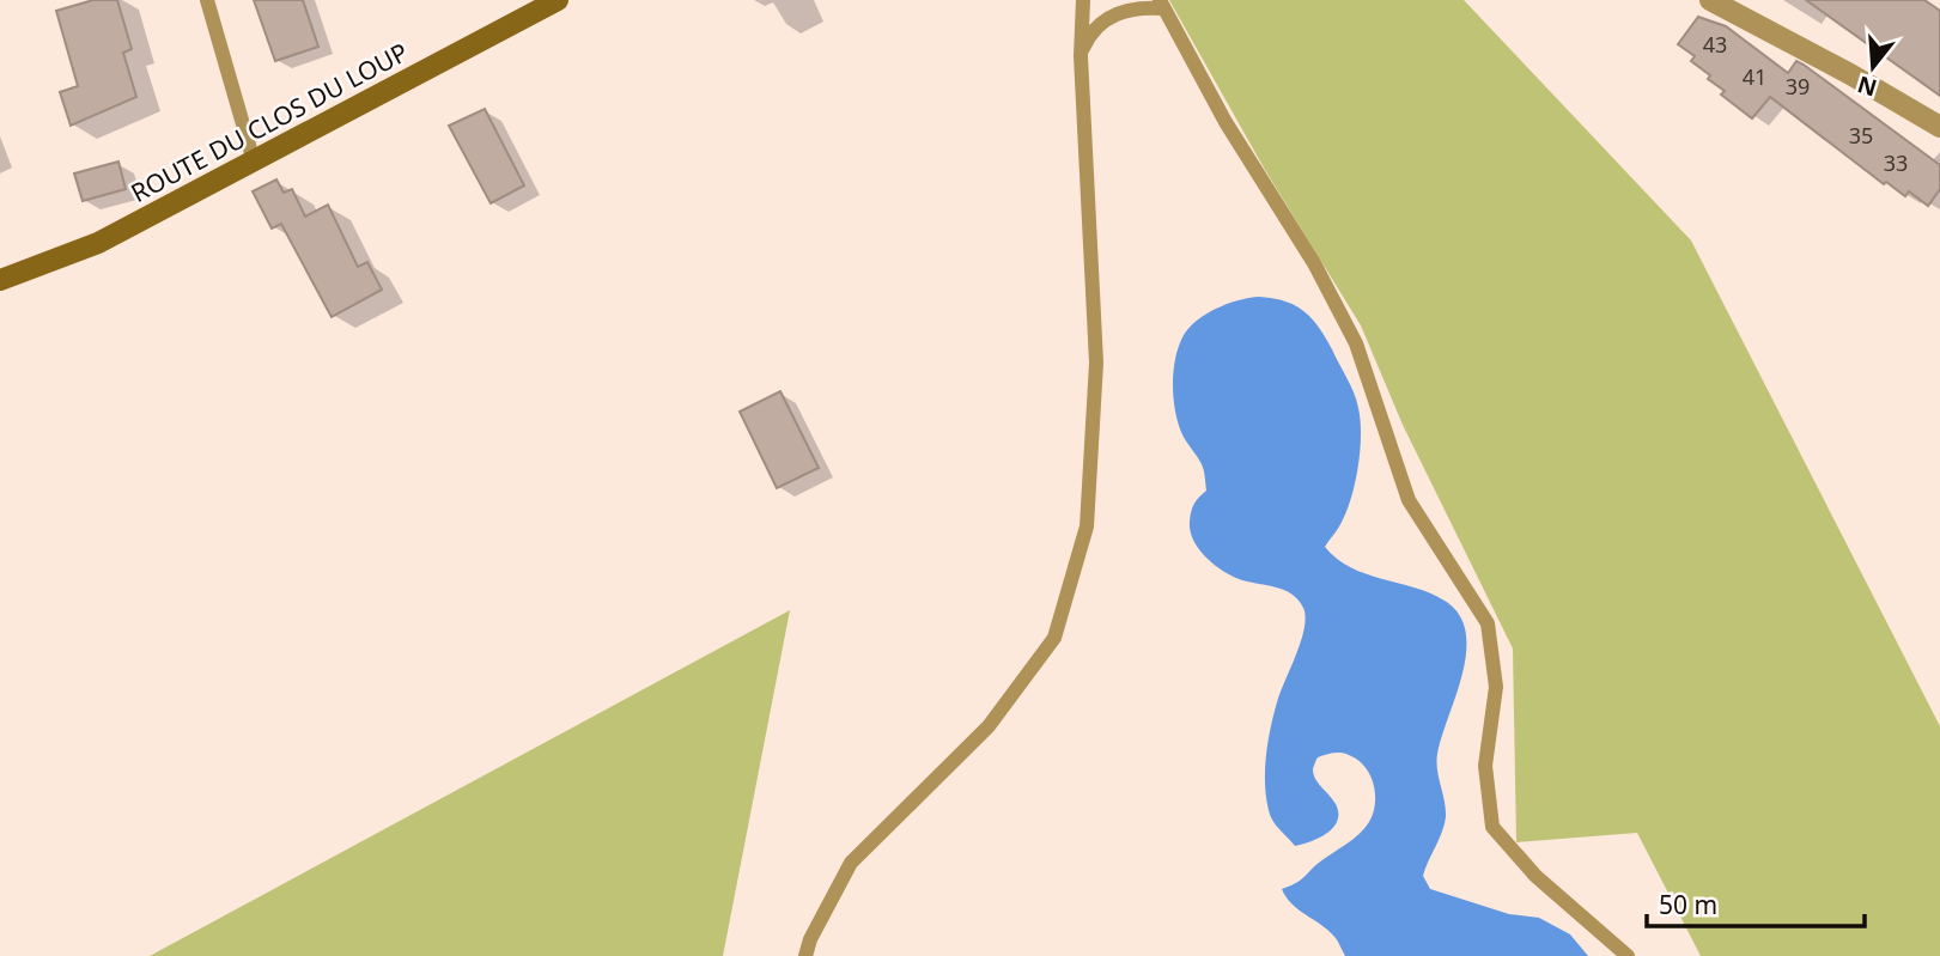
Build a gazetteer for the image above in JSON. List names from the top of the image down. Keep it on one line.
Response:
{"streets":{"street":["ROUTE DU CLOS DU LOUP"]},"house_numbers":["43","41","39","35","33"],"scale_bar":"50 m","north":"bottom"}
